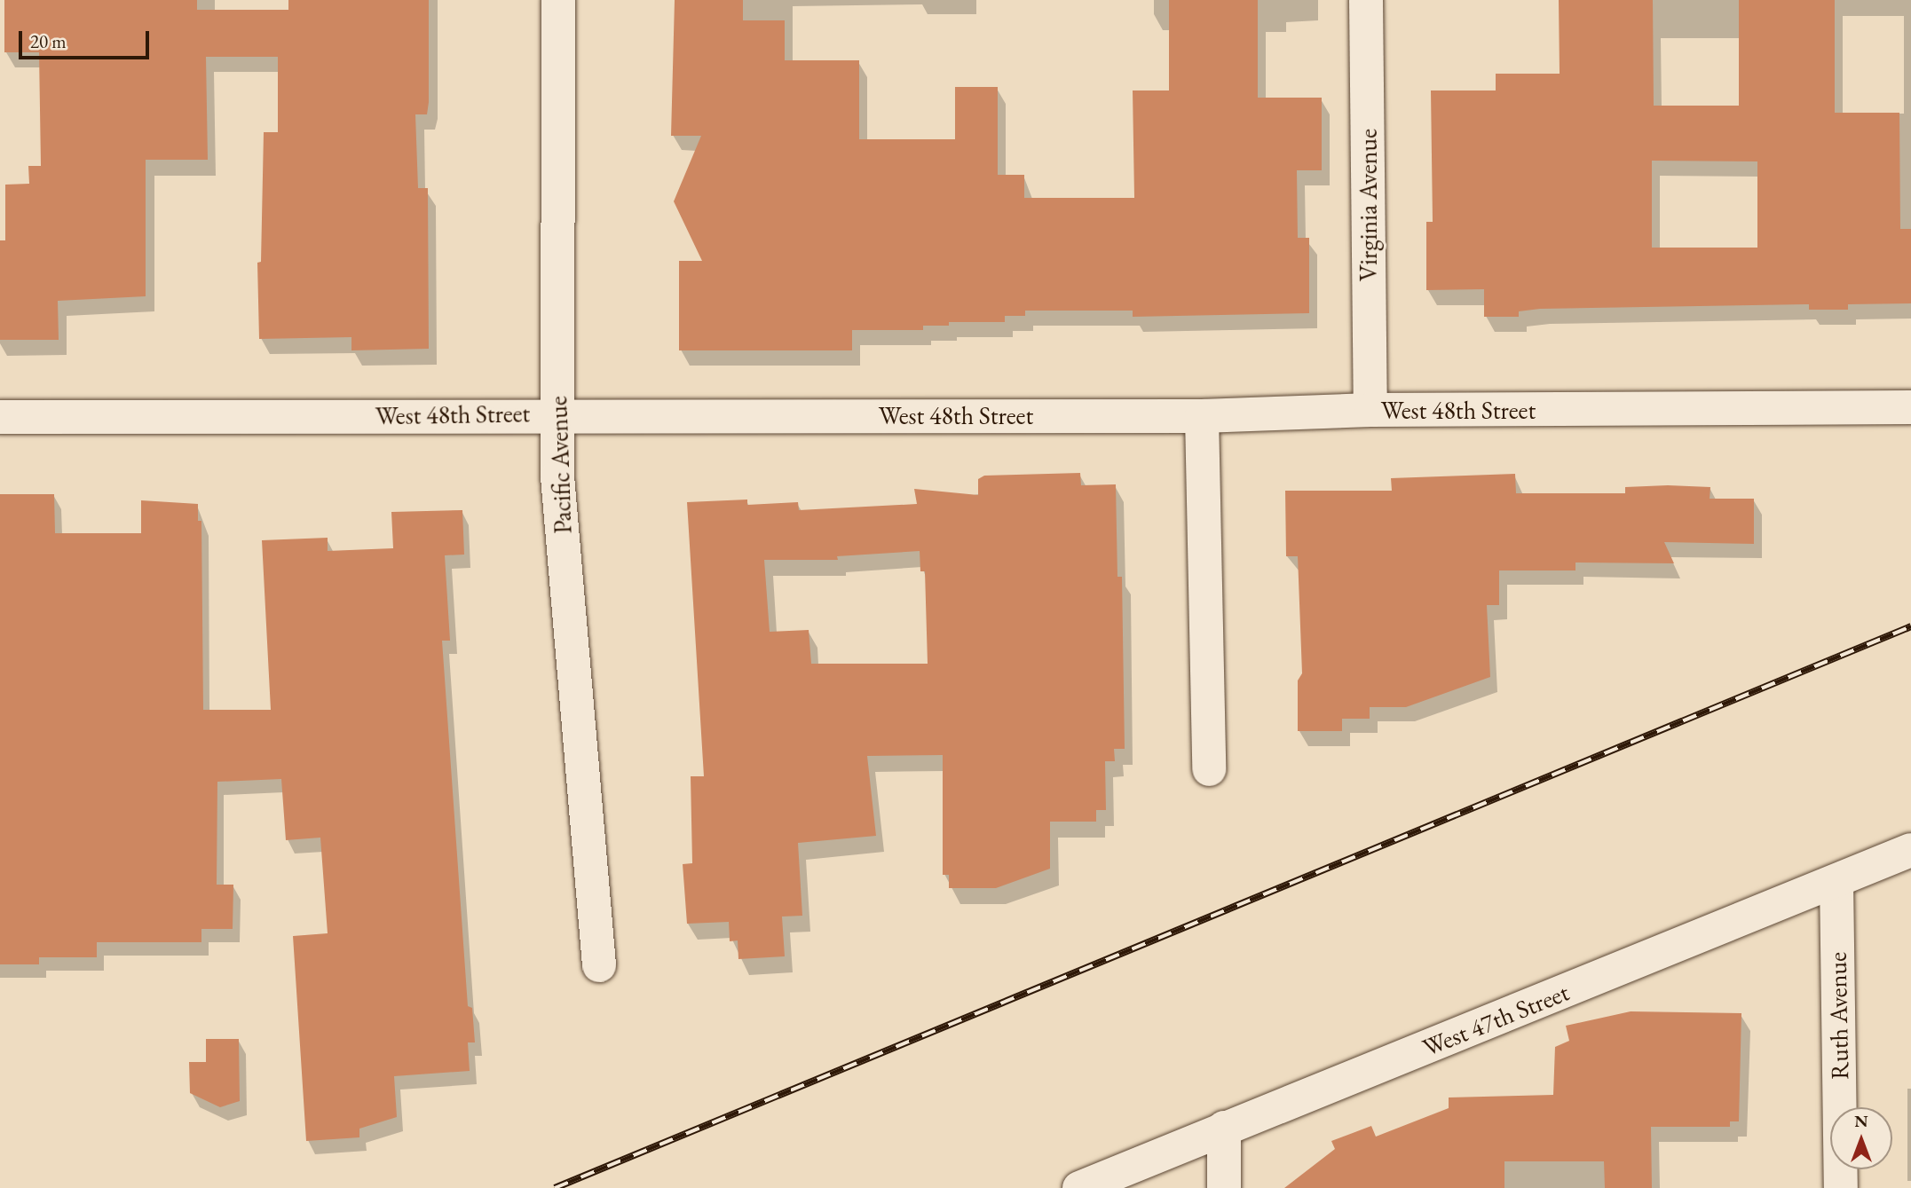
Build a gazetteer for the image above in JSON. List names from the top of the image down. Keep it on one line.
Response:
{"streets":{"street":["Virginia Avenue","West 48th Street","Pacific Avenue","Ruth Avenue","West 47th Street"]},"crossings":[["Virginia Avenue","West 48th Street"],["West 48th Street","Pacific Avenue"],["Ruth Avenue","West 47th Street"]],"scale_bar":"20 m","north":"top"}
